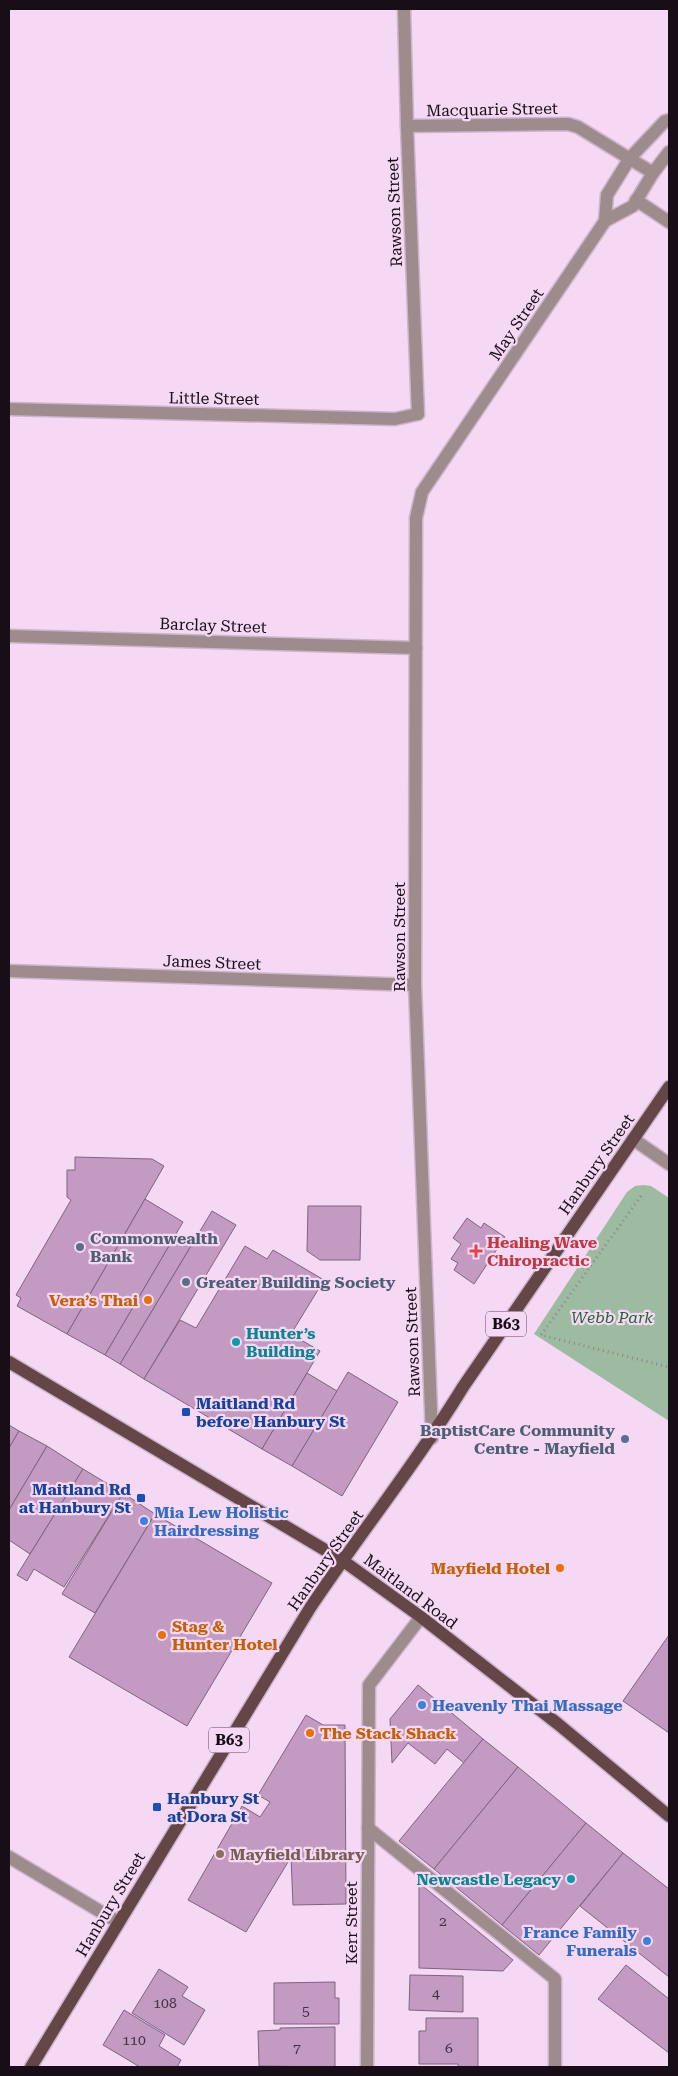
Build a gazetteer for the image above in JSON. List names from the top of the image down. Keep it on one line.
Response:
{"streets":{"main road":["Hanbury Street","B63","Maitland Road"],"street":["Macquarie Street","Rawson Street","May Street","Little Street","Barclay Street","James Street","Kerr Street"]},"crossings":[["Macquarie Street","Rawson Street"],["Macquarie Street","May Street"],["Rawson Street","May Street"],["Rawson Street","Little Street"],["Rawson Street","Barclay Street"],["Rawson Street","James Street"],["Rawson Street","Hanbury Street"],["Hanbury Street","Maitland Road"],["Maitland Road","Kerr Street"]],"parks":["Webb Park"],"places":{"other":["Commonwealth Bank","Greater Building Society","Vera’s Thai","Hunter’s Building","BaptistCare Community Centre - Mayfield","Mia Lew Holistic Hairdressing","Mayfield Hotel","Stag & Hunter Hotel","Heavenly Thai Massage","The Stack Shack","Mayfield Library","Newcastle Legacy","France Family Funerals"],"health":["Healing Wave Chiropractic"],"transit":["Maitland Rd before Hanbury St","Maitland Rd at Hanbury St","Hanbury St at Dora St"]},"house_numbers":["2","4","108","5","110","7","6"]}
